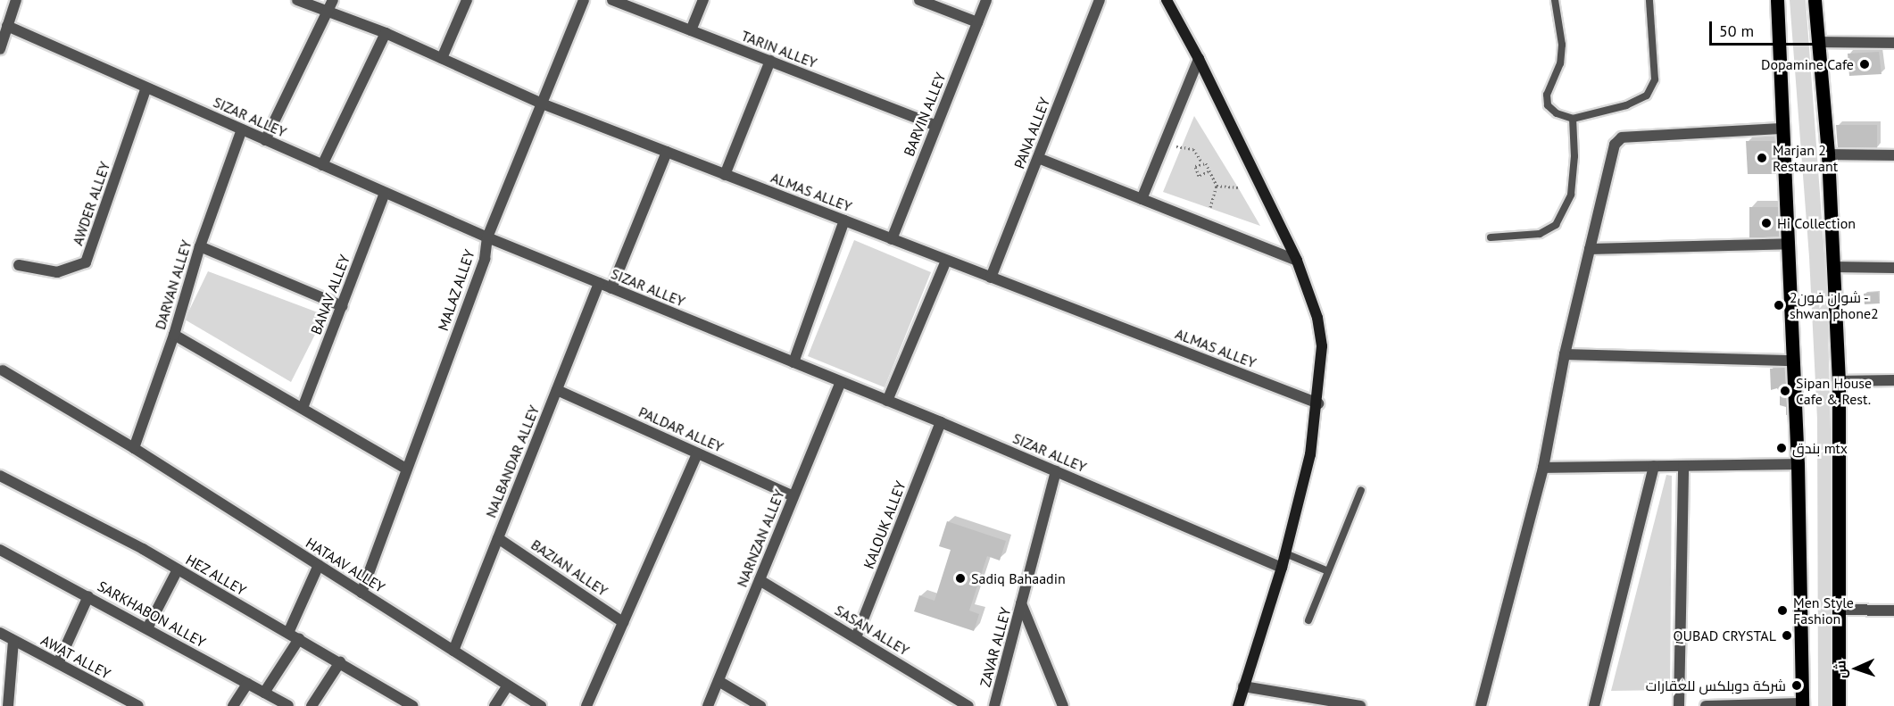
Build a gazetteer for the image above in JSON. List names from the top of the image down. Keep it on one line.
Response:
{"streets":{"street":["TARIN ALLEY","BARVIN ALLEY","SIZAR ALLEY","PANA ALLEY","ALMAS ALLEY","AWDER ALLEY","DARVAN ALLEY","MALAZ ALLEY","BANAV ALLEY","PALDAR ALLEY","NALBANDAR ALLEY","KALOUK ALLEY","NARNZAN ALLEY","HATAAV ALLEY","BAZIAN ALLEY","HEZ ALLEY","SARKHABON ALLEY","SASAN ALLEY","ZAVAR ALLEY","AWAT ALLEY"]},"crossings":[["TARIN ALLEY","BARVIN ALLEY"],["BARVIN ALLEY","ALMAS ALLEY"],["SIZAR ALLEY","AWDER ALLEY"],["SIZAR ALLEY","DARVAN ALLEY"],["SIZAR ALLEY","MALAZ ALLEY"],["SIZAR ALLEY","BANAV ALLEY"],["SIZAR ALLEY","NALBANDAR ALLEY"],["SIZAR ALLEY","KALOUK ALLEY"],["SIZAR ALLEY","NARNZAN ALLEY"],["SIZAR ALLEY","ZAVAR ALLEY"],["PANA ALLEY","ALMAS ALLEY"],["ALMAS ALLEY","MALAZ ALLEY"],["DARVAN ALLEY","HATAAV ALLEY"],["MALAZ ALLEY","HATAAV ALLEY"],["PALDAR ALLEY","NALBANDAR ALLEY"],["PALDAR ALLEY","NARNZAN ALLEY"],["NALBANDAR ALLEY","HATAAV ALLEY"],["NALBANDAR ALLEY","BAZIAN ALLEY"],["KALOUK ALLEY","SASAN ALLEY"],["NARNZAN ALLEY","SASAN ALLEY"]],"places":["Dopamine Cafe","Marjan 2 Restaurant","Hi Collection","شوان فون2 - shwan phone2","Sipan House Cafe & Rest.","بندق mtx","Sadiq Bahaadin","Men Style Fashion","QUBAD CRYSTAL","شركة دوبلكس للعقارات"],"scale_bar":"50 m","north":"left"}
